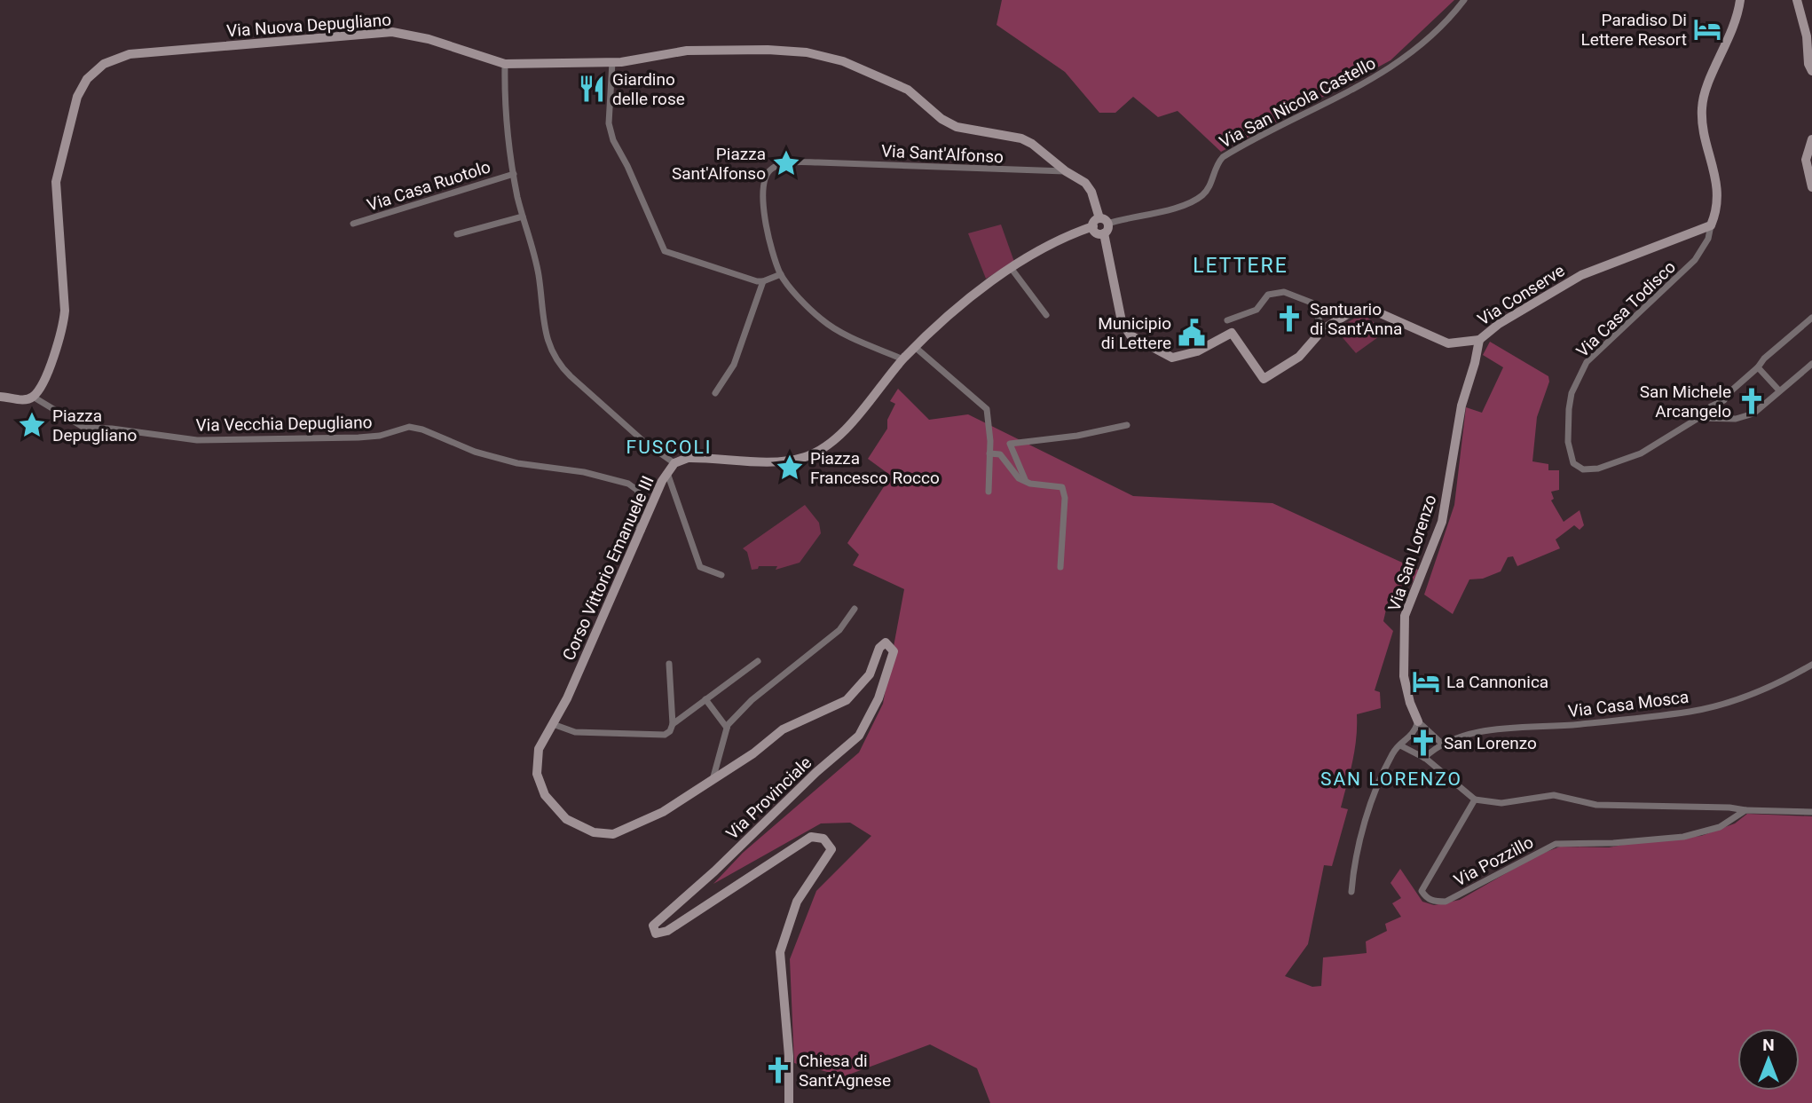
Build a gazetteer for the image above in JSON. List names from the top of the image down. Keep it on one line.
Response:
{"streets":{"street":["Via Nuova Depugliano","Via San Nicola Castello","Via Sant'Alfonso","Via Casa Ruotolo","Via Conserve","Via Casa Todisco","Via Vecchia Depugliano","Via San Lorenzo","Corso Vittorio Emanuele III","Via Casa Mosca","Via Provinciale","Via Pozzillo"]},"crossings":[["Via Nuova Depugliano","Via San Nicola Castello"],["Via Nuova Depugliano","Via Sant'Alfonso"],["Via Nuova Depugliano","Via Casa Ruotolo"],["Via Nuova Depugliano","Via Vecchia Depugliano"],["Via Casa Ruotolo","Corso Vittorio Emanuele III"],["Via Conserve","Via Casa Todisco"],["Via Conserve","Via San Lorenzo"],["Via Vecchia Depugliano","Corso Vittorio Emanuele III"],["Via San Lorenzo","Via Casa Mosca"],["Corso Vittorio Emanuele III","Via Provinciale"]],"districts":["LETTERE","FUSCOLI","SAN LORENZO"],"places":{"hotel":["Paradiso Di Lettere Resort","La Cannonica"],"restaurant":["Giardino delle rose"],"place":["Piazza Sant'Alfonso","Piazza Depugliano","Piazza Francesco Rocco"],"church":["Santuario di Sant'Anna","San Michele Arcangelo","San Lorenzo","Chiesa di Sant'Agnese"],"public building":["Municipio di Lettere"]},"north":"top"}
